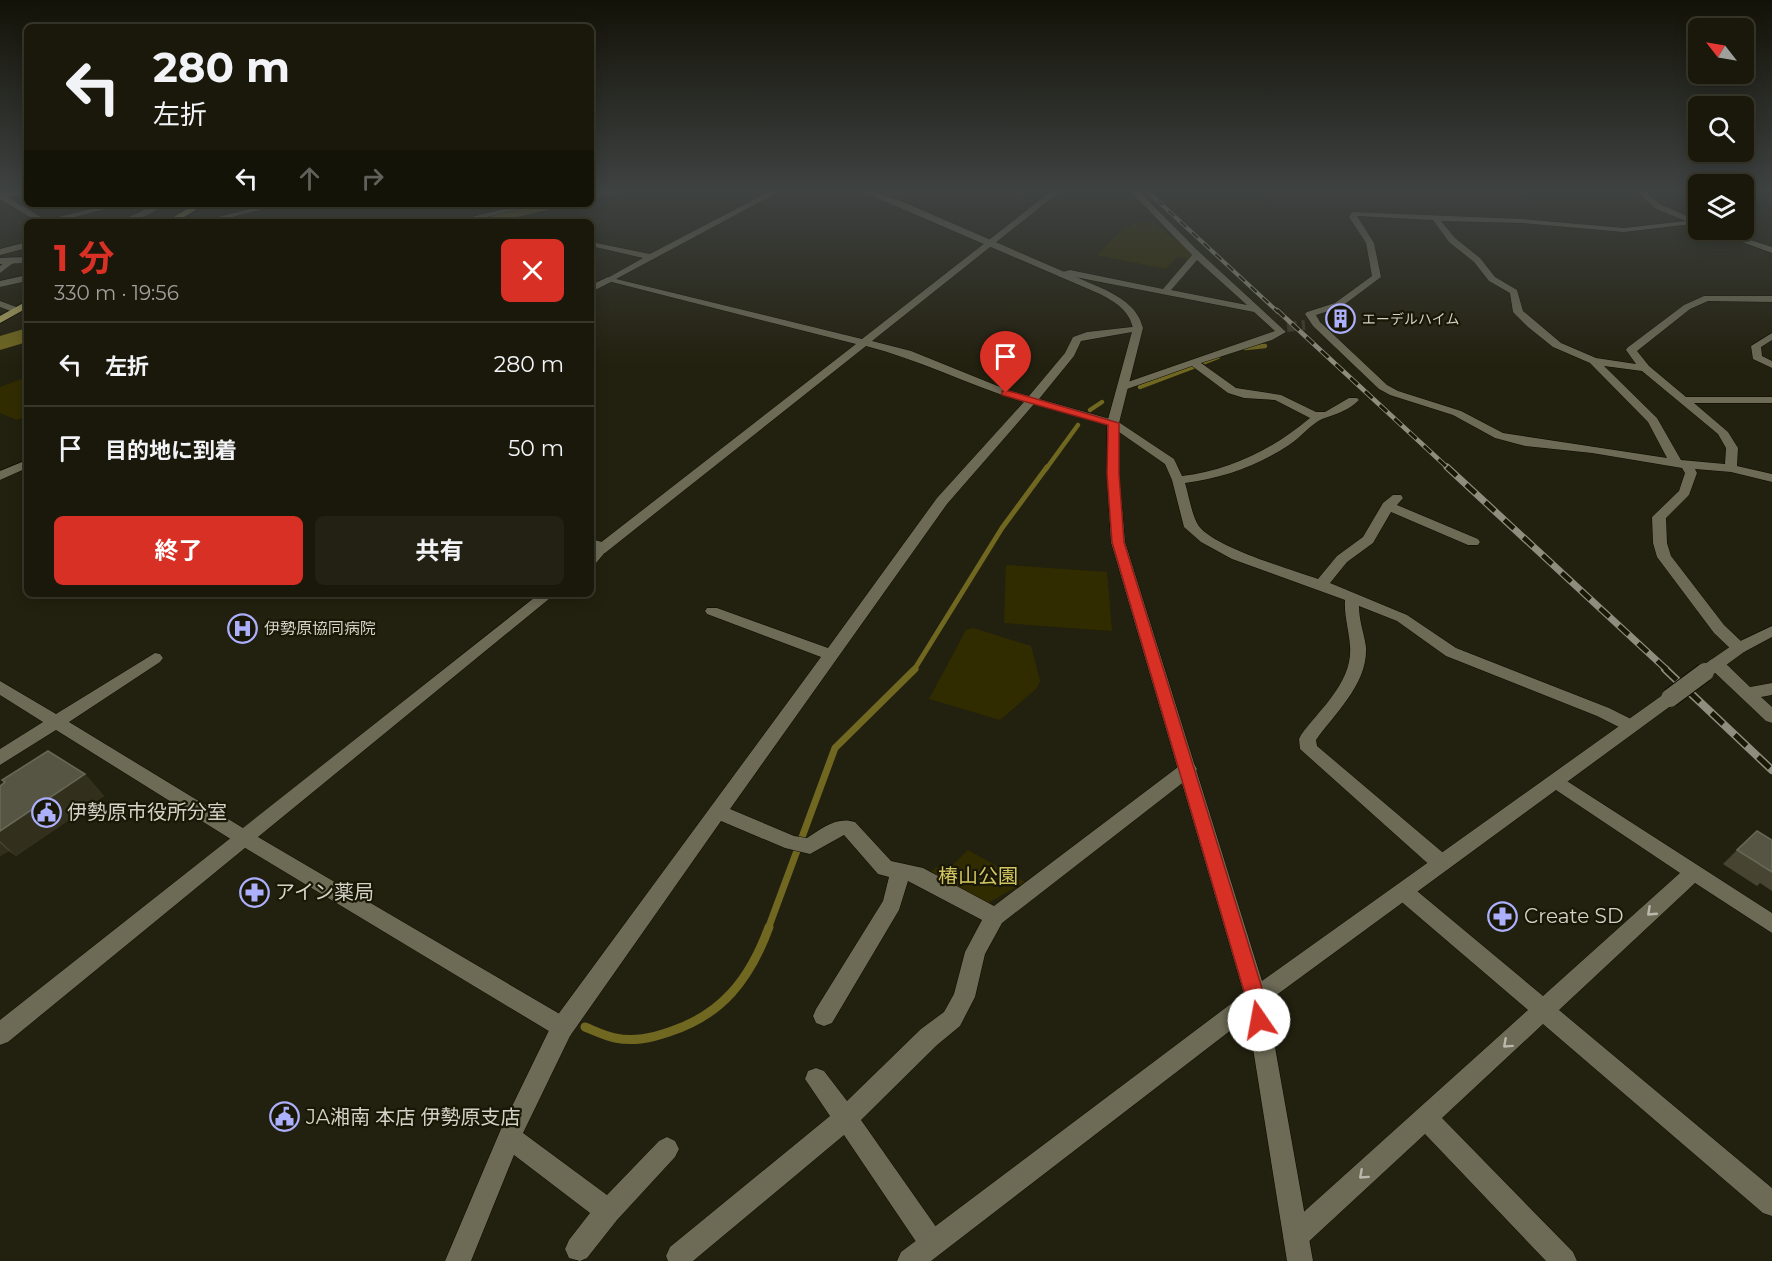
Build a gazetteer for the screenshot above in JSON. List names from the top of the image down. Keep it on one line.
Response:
{"parks":["椿山公園"],"places":{"building":["エーデルハイム"],"hospital":["伊勢原協同病院"],"public building":["伊勢原市役所分室","JA湘南 本店 伊勢原支店"],"pharmacy":["アイン薬局","Create SD"]},"north":"top left","page":{"turn":["280 m","左折"],"heading":["1 分","330 m · 19:56"],"list":[{"name":"左折","value":"280 m"},{"name":"目的地に到着","value":"50 m"}],"buttons":["終了","共有"]}}
